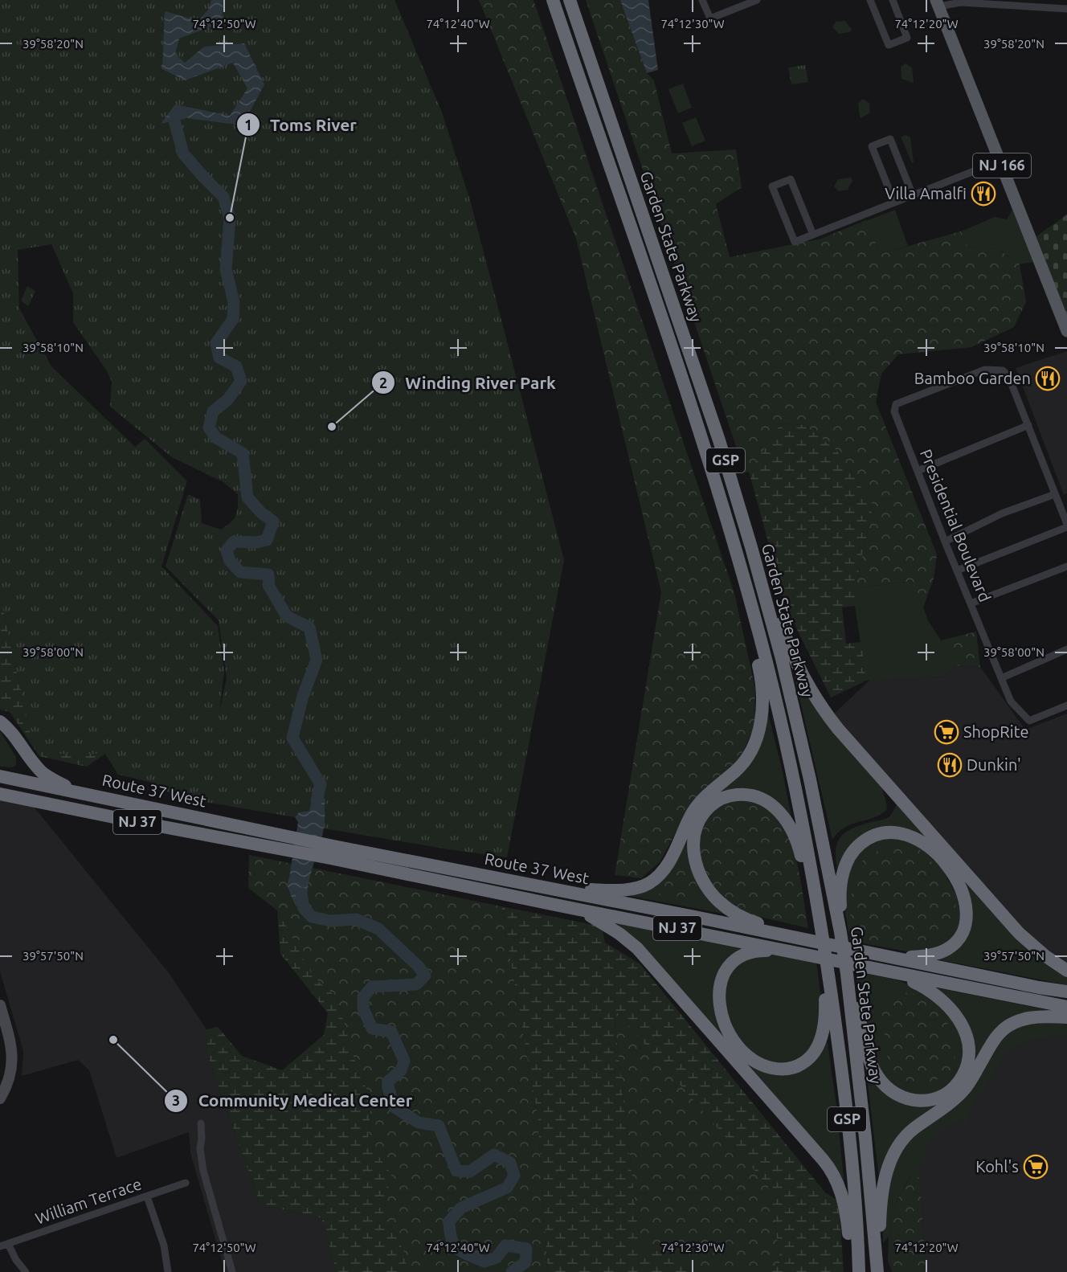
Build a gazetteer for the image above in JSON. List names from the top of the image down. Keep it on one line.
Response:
{"streets":{"highway":["Garden State Parkway","GSP","Route 37 West","NJ 37"],"main road":["NJ 166"],"street":["Presidential Boulevard","William Terrace"]},"places":{"restaurant":["Villa Amalfi","Bamboo Garden","Dunkin'"],"other":["Toms River","Winding River Park","Community Medical Center"],"supermarket":["ShopRite","Kohl's"]},"coordinates":["74°12'50\"W","74°12'40\"W","74°12'30\"W","74°12'20\"W","39°58'20\"N","39°58'10\"N","39°58'00\"N","39°57'50\"N"]}
